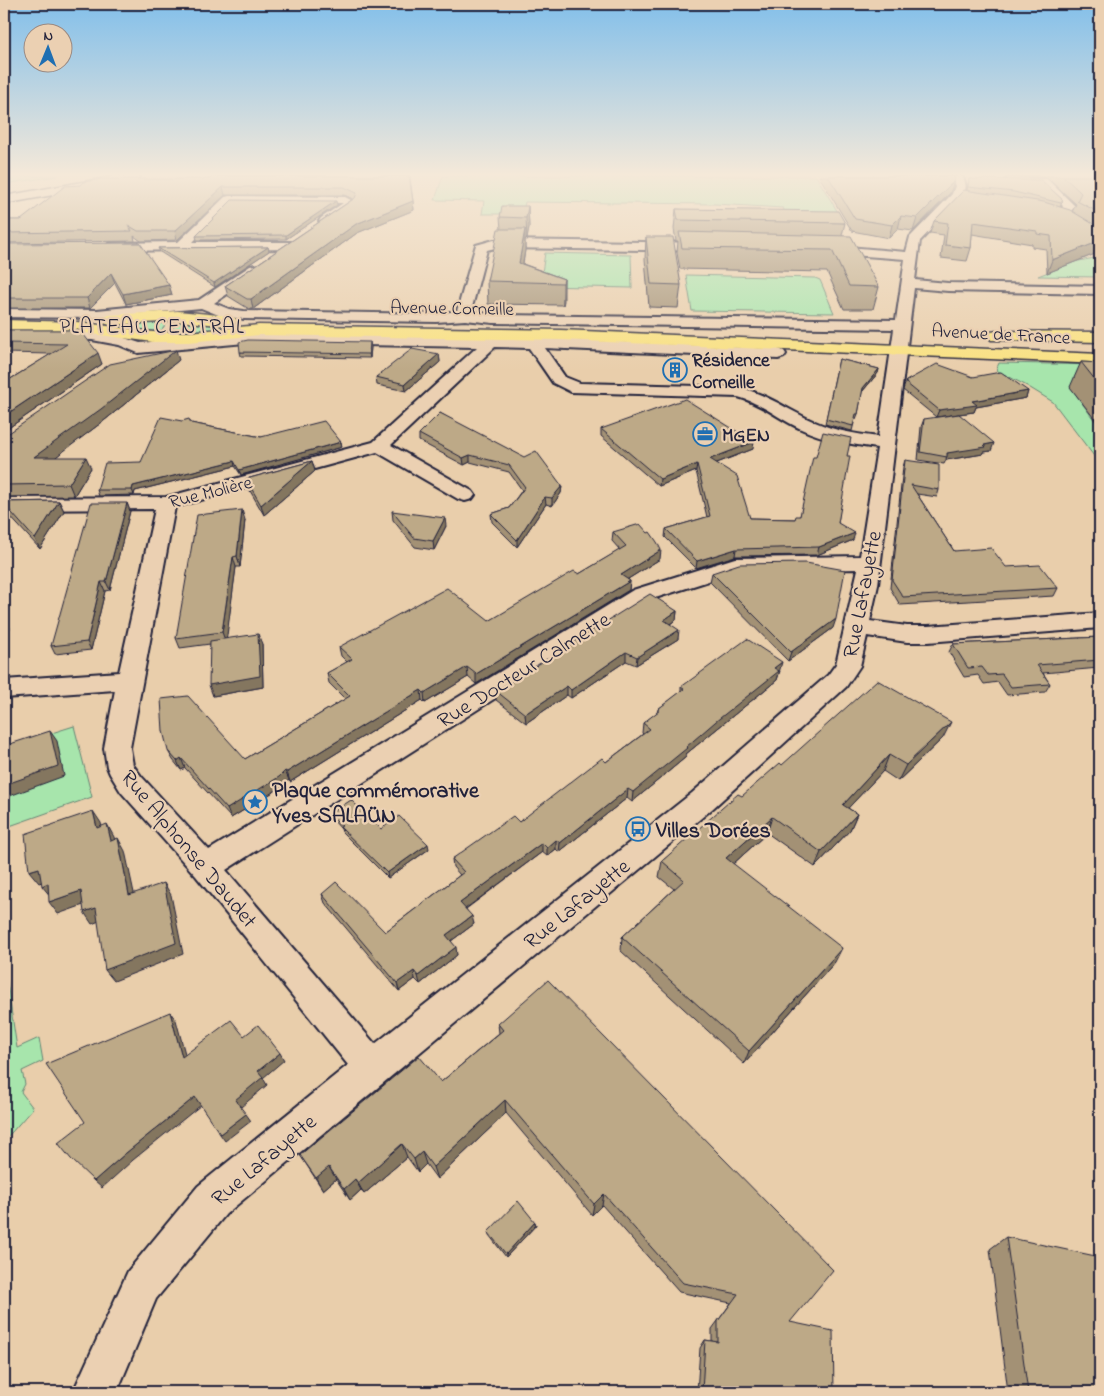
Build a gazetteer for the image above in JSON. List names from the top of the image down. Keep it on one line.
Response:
{"streets":{"main road":["Avenue Corneille","Avenue de France"],"street":["Rue Molière","Rue Lafayette","Rue Docteur Calmette","Rue Alphonse Daudet"]},"crossings":[["Avenue Corneille","Avenue de France"],["Avenue Corneille","Rue Molière"],["Avenue Corneille","Rue Lafayette"],["Avenue de France","Rue Lafayette"],["Rue Molière","Rue Alphonse Daudet"],["Rue Lafayette","Rue Docteur Calmette"],["Rue Lafayette","Rue Alphonse Daudet"],["Rue Docteur Calmette","Rue Alphonse Daudet"]],"districts":["PLATEAU CENTRAL"],"places":{"building":["Résidence Corneille"],"office":["MGEN"],"place":["Plaque commémorative Yves SALAÜN"],"bus stop":["Villes Dorées"]},"north":"top"}
